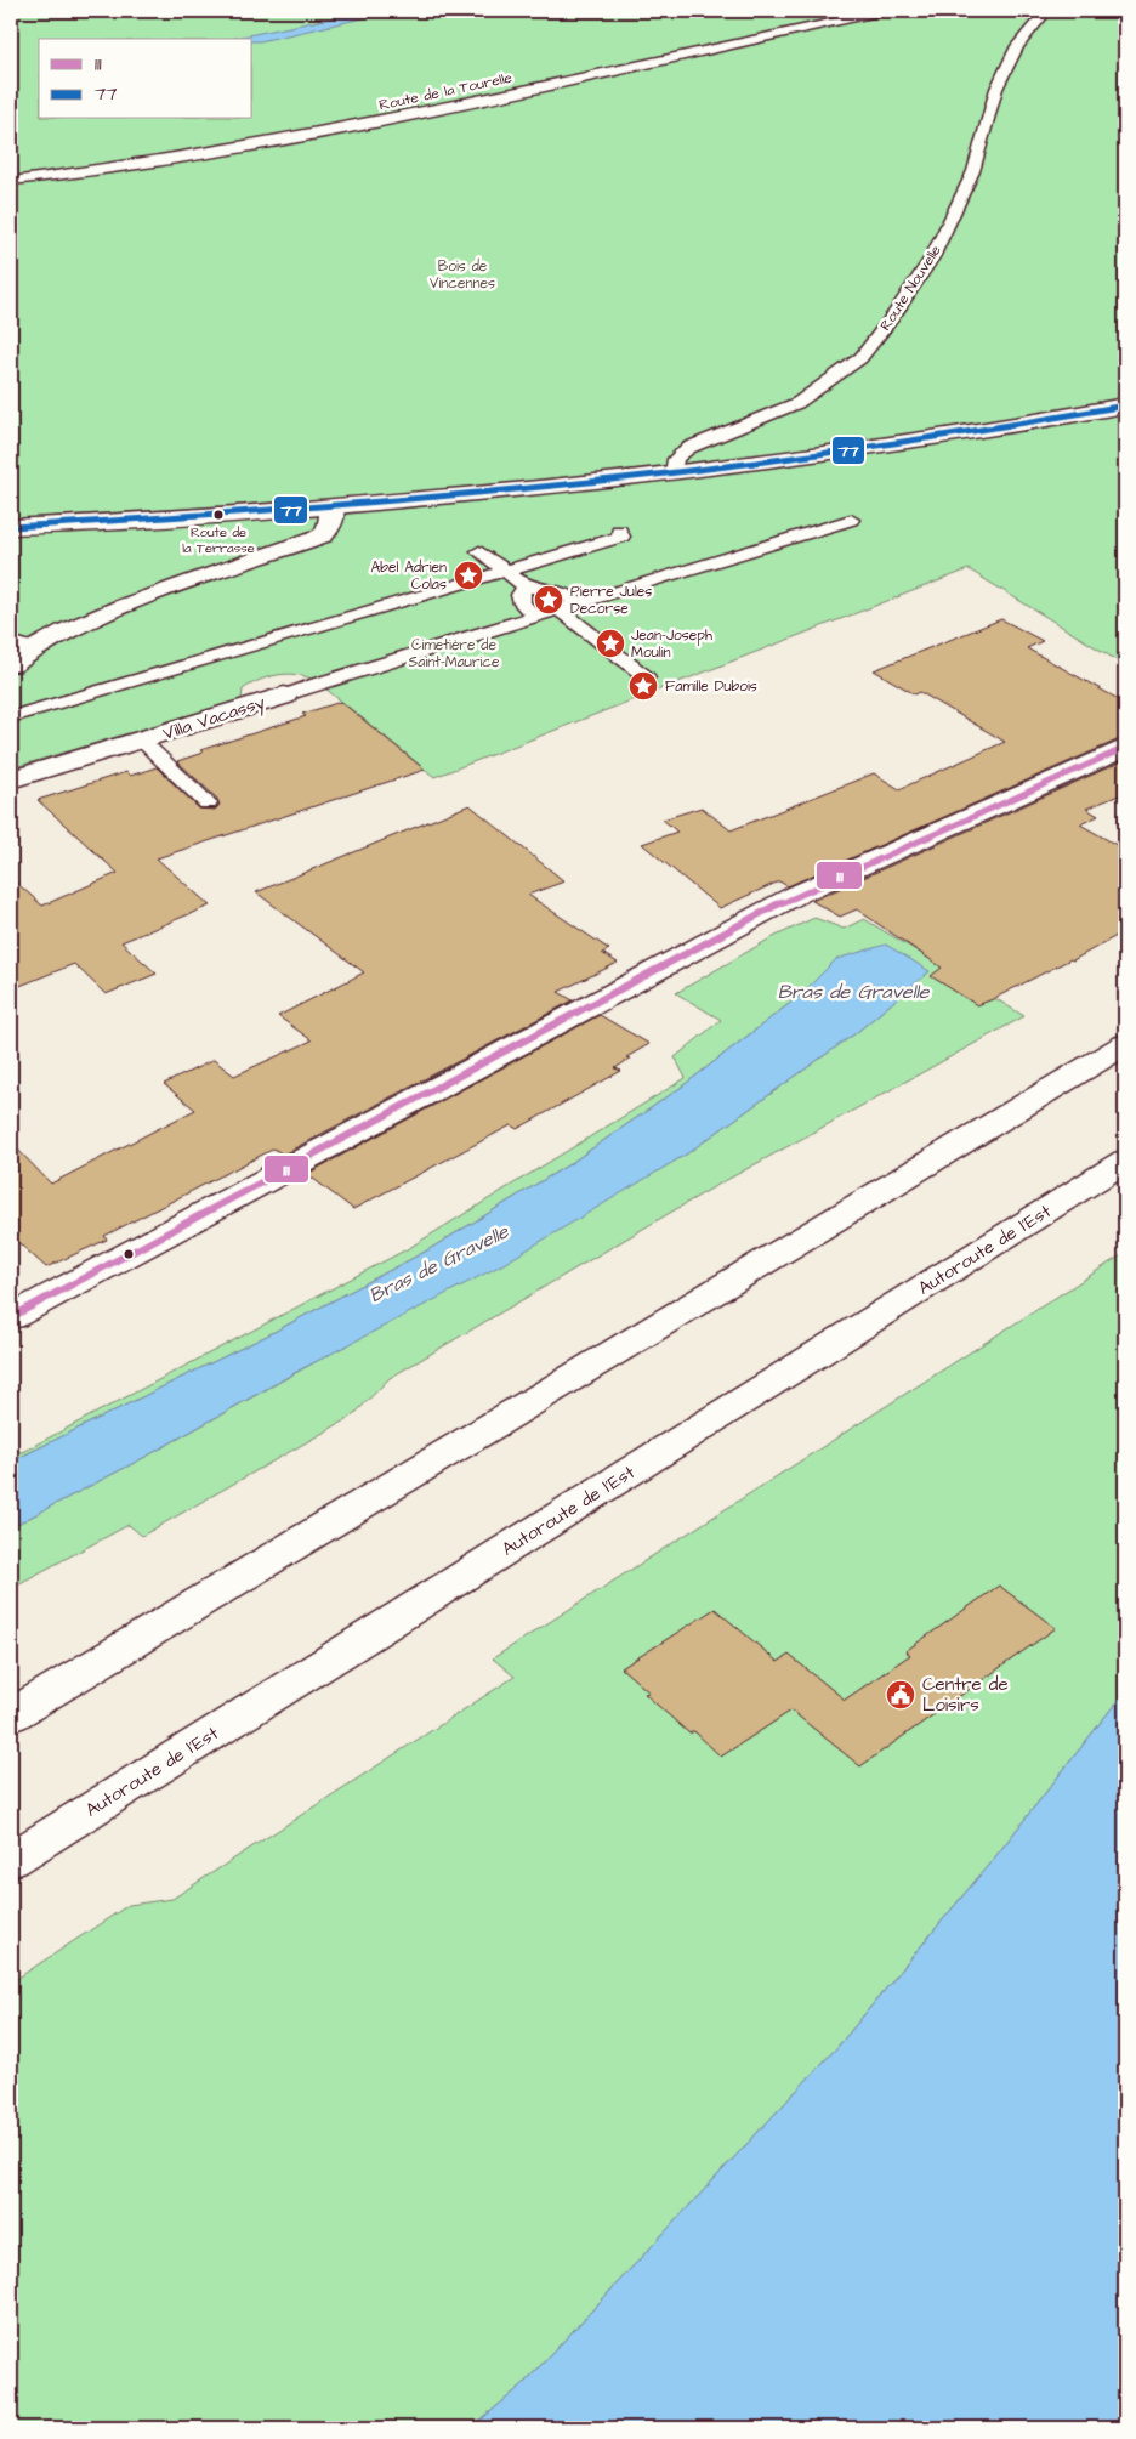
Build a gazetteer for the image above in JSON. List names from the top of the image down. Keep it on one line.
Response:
{"streets":{"main road":["Villa Vacassy","Autoroute de l’Est"],"lane":["Route de la Tourelle","Route Nouvelle"]},"water":["Bras de Gravelle"],"parks":["Bois de Vincennes","Cimetière de Saint-Maurice"],"places":{"other":["Route de la Terrasse"],"place":["Abel Adrien Colas","Pierre Jules Decorse","Jean-Joseph Moulin","Famille Dubois"],"public building":["Centre de Loisirs"]},"lines":["transit line 77","transit line 111"],"legend":["111","77"]}
